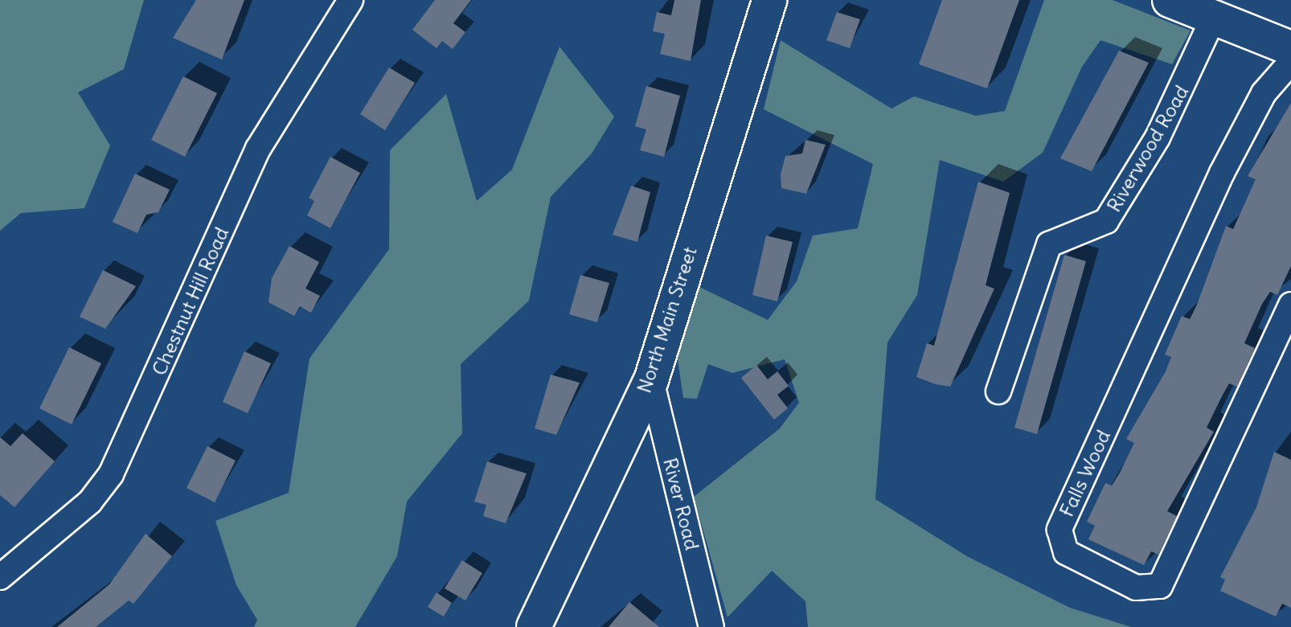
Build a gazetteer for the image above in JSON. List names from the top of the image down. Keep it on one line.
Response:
{"streets":{"street":["Riverwood Road","Chestnut Hill Road","North Main Street","Falls Wood","River Road"]},"crossings":[["North Main Street","River Road"]]}
